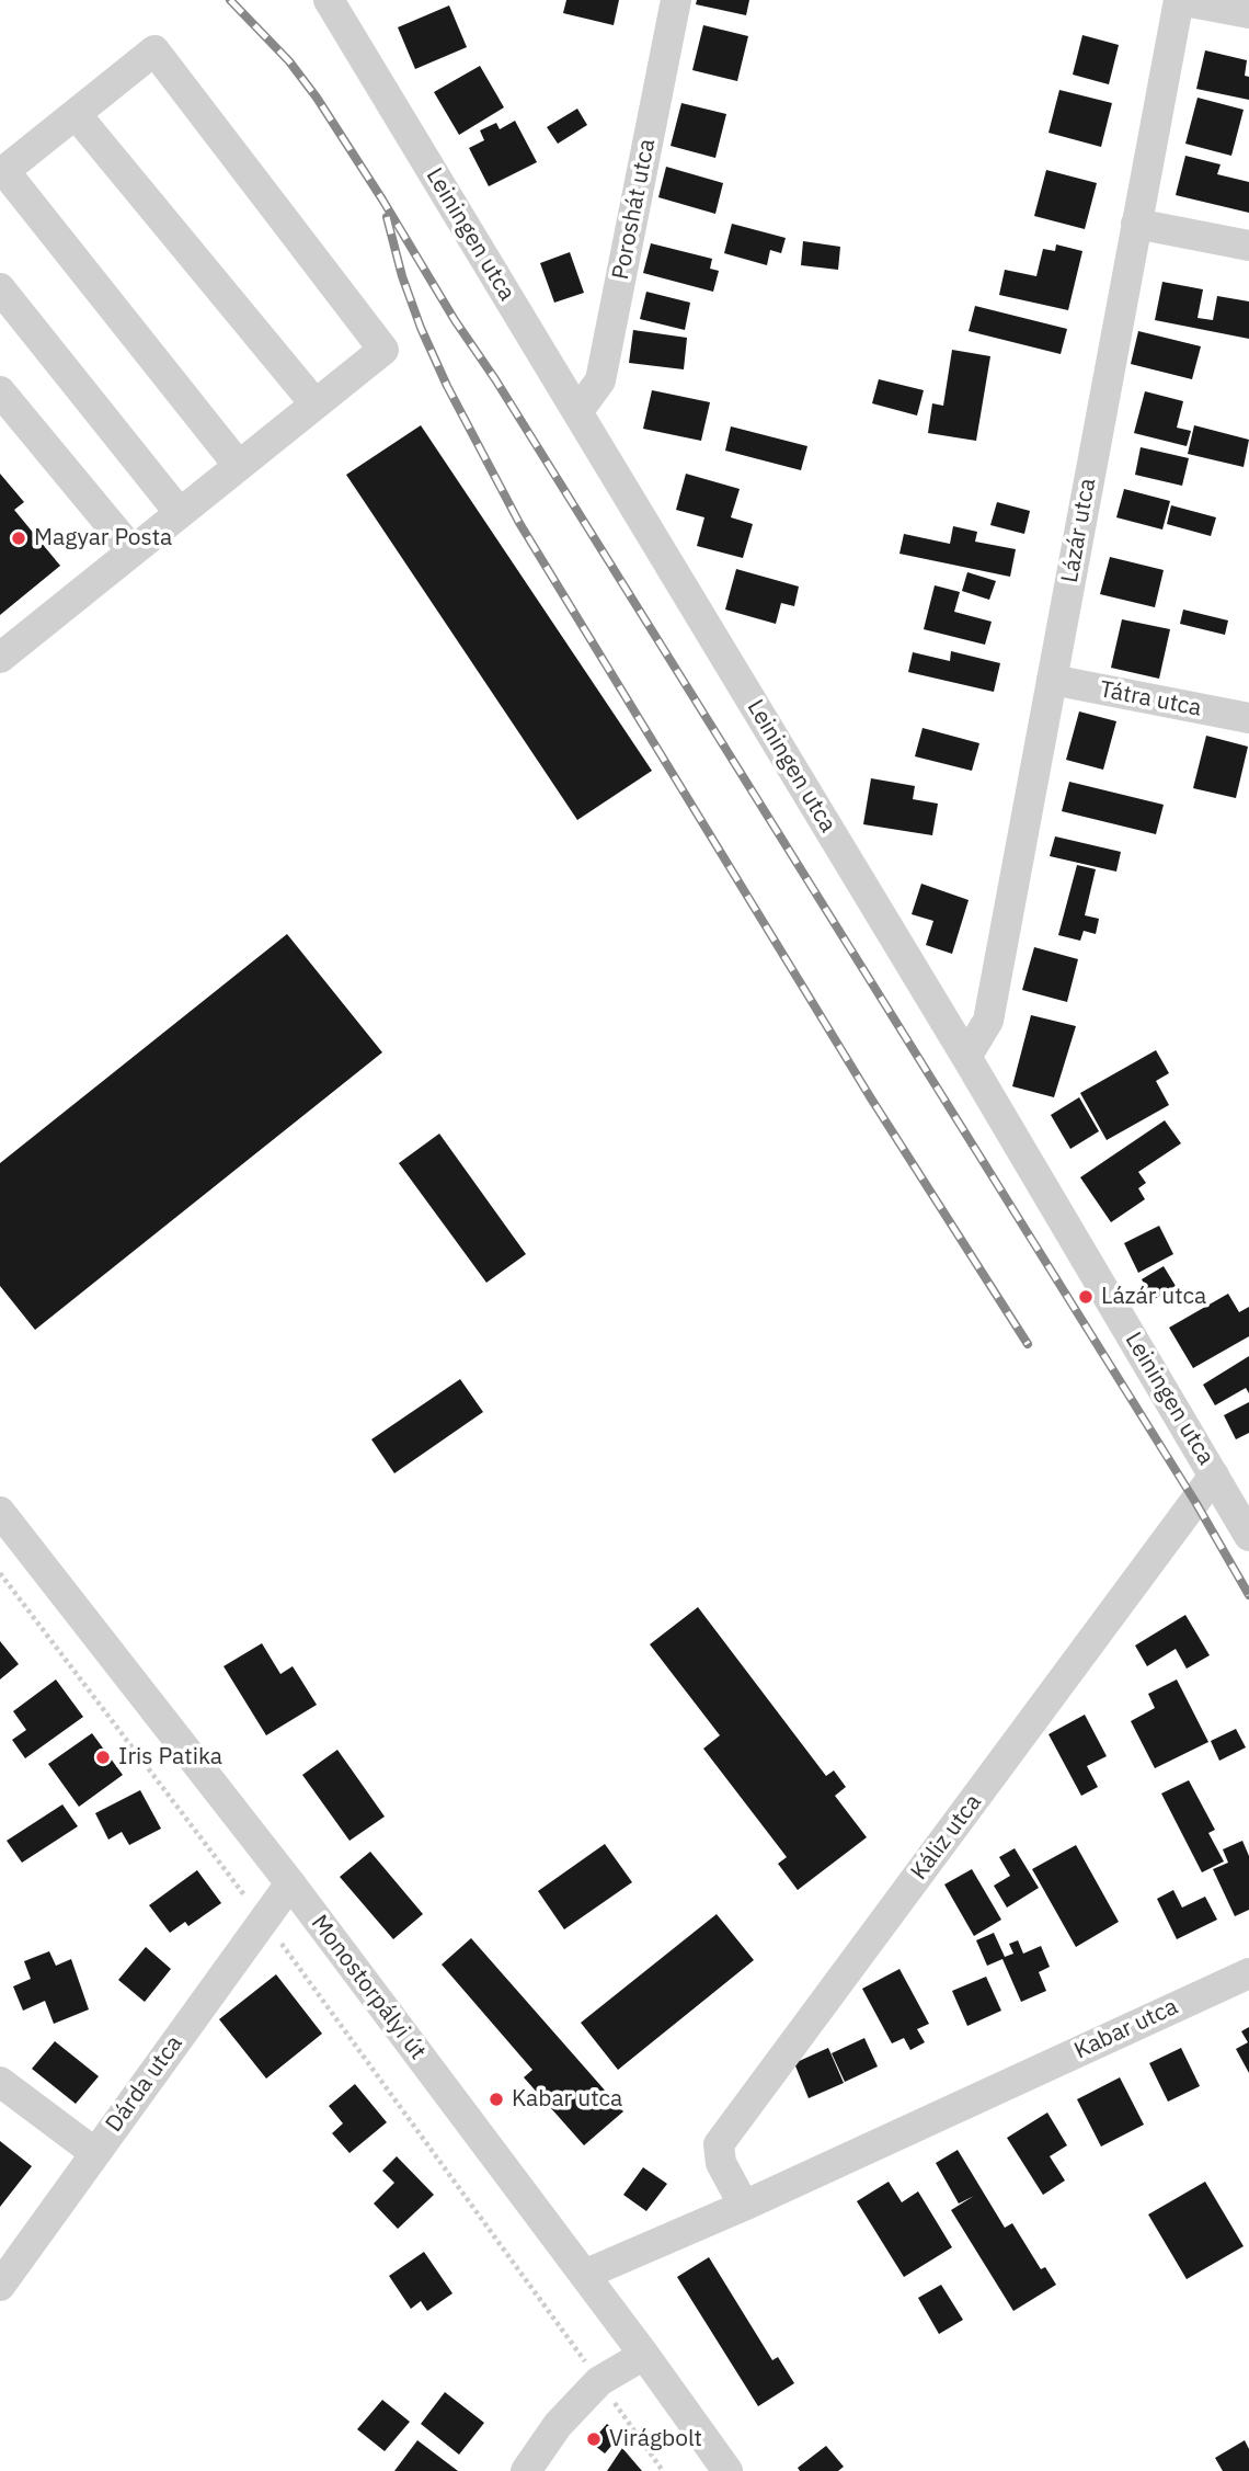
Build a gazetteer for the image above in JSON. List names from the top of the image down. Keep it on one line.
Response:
{"streets":{"street":["Poroshát utca","Leiningen utca","Lázár utca","Tátra utca","Káliz utca","Monostorpályi út","Kabar utca","Dárda utca"]},"crossings":[["Poroshát utca","Leiningen utca"],["Leiningen utca","Lázár utca"],["Leiningen utca","Káliz utca"],["Lázár utca","Tátra utca"],["Káliz utca","Kabar utca"],["Monostorpályi út","Kabar utca"],["Monostorpályi út","Dárda utca"]],"places":["Magyar Posta","Lázár utca","Iris Patika","Kabar utca","Virágbolt"]}
